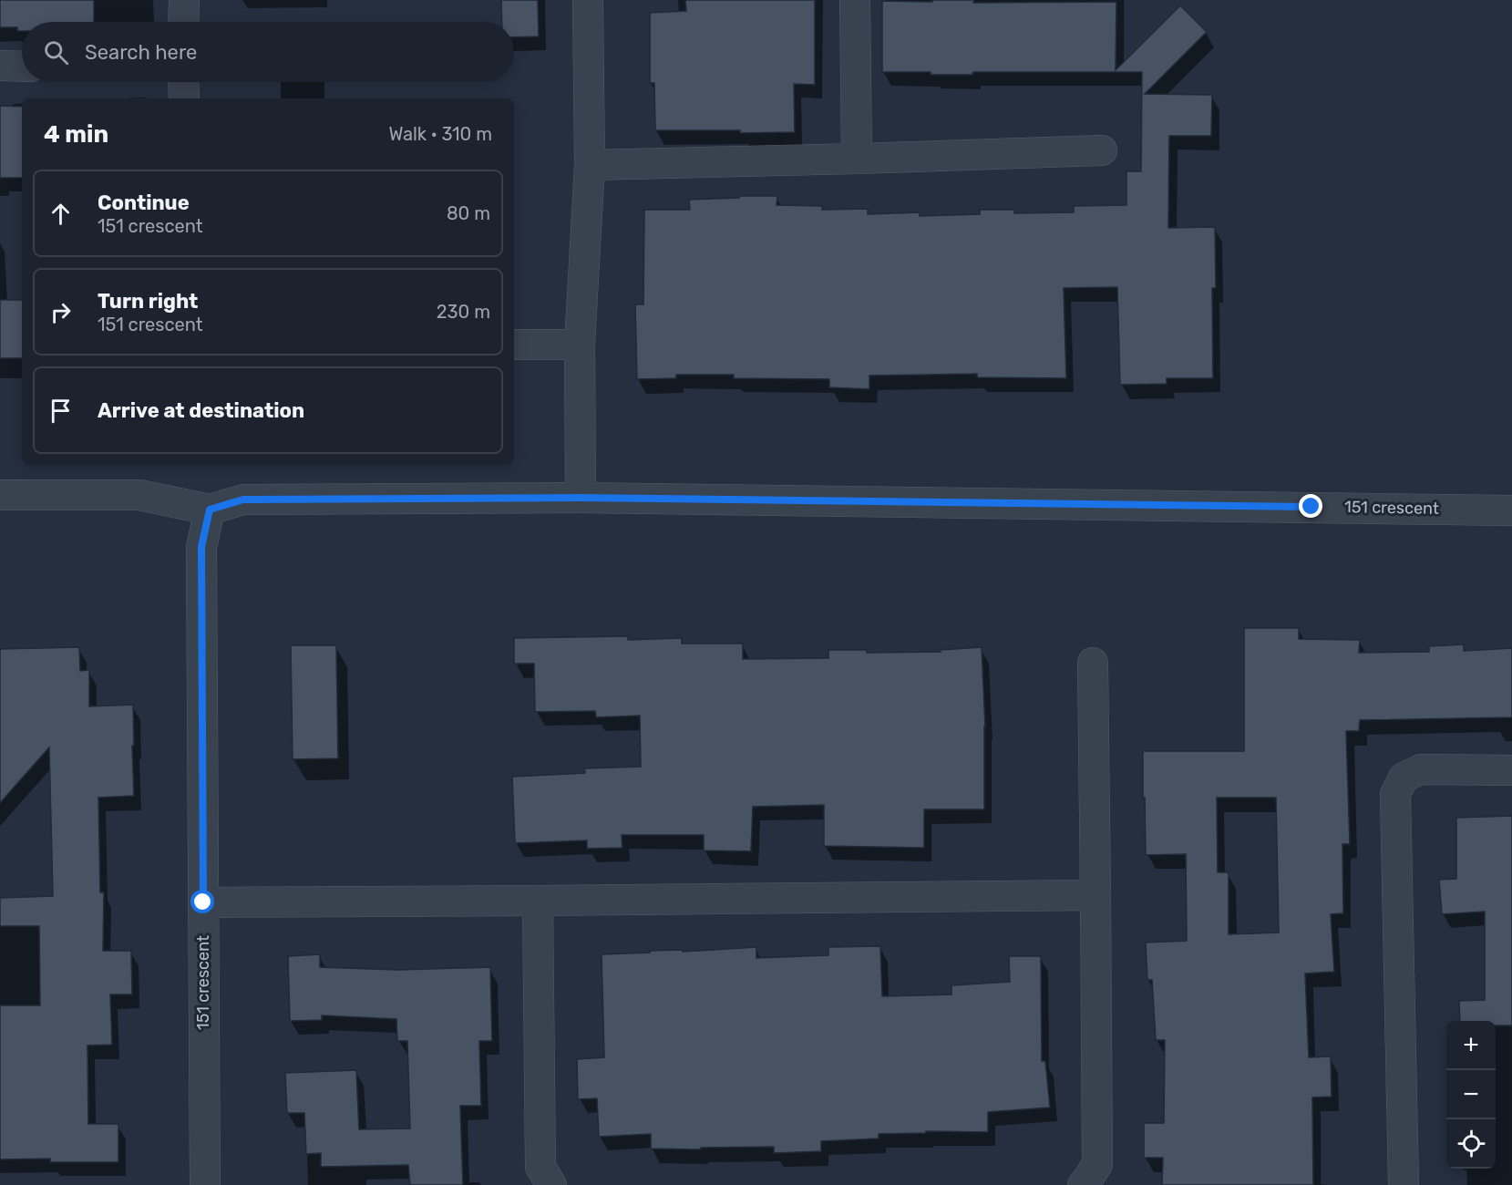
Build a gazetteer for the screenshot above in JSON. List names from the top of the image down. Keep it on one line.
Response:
{"streets":{"street":["151 crescent"]},"page":{"search":"Search here","heading":["4 min","Walk · 310 m"],"list":[["Continue","151 crescent","80 m"],["Turn right","151 crescent","230 m"],"Arrive at destination"],"map_buttons":["+","−"]}}
